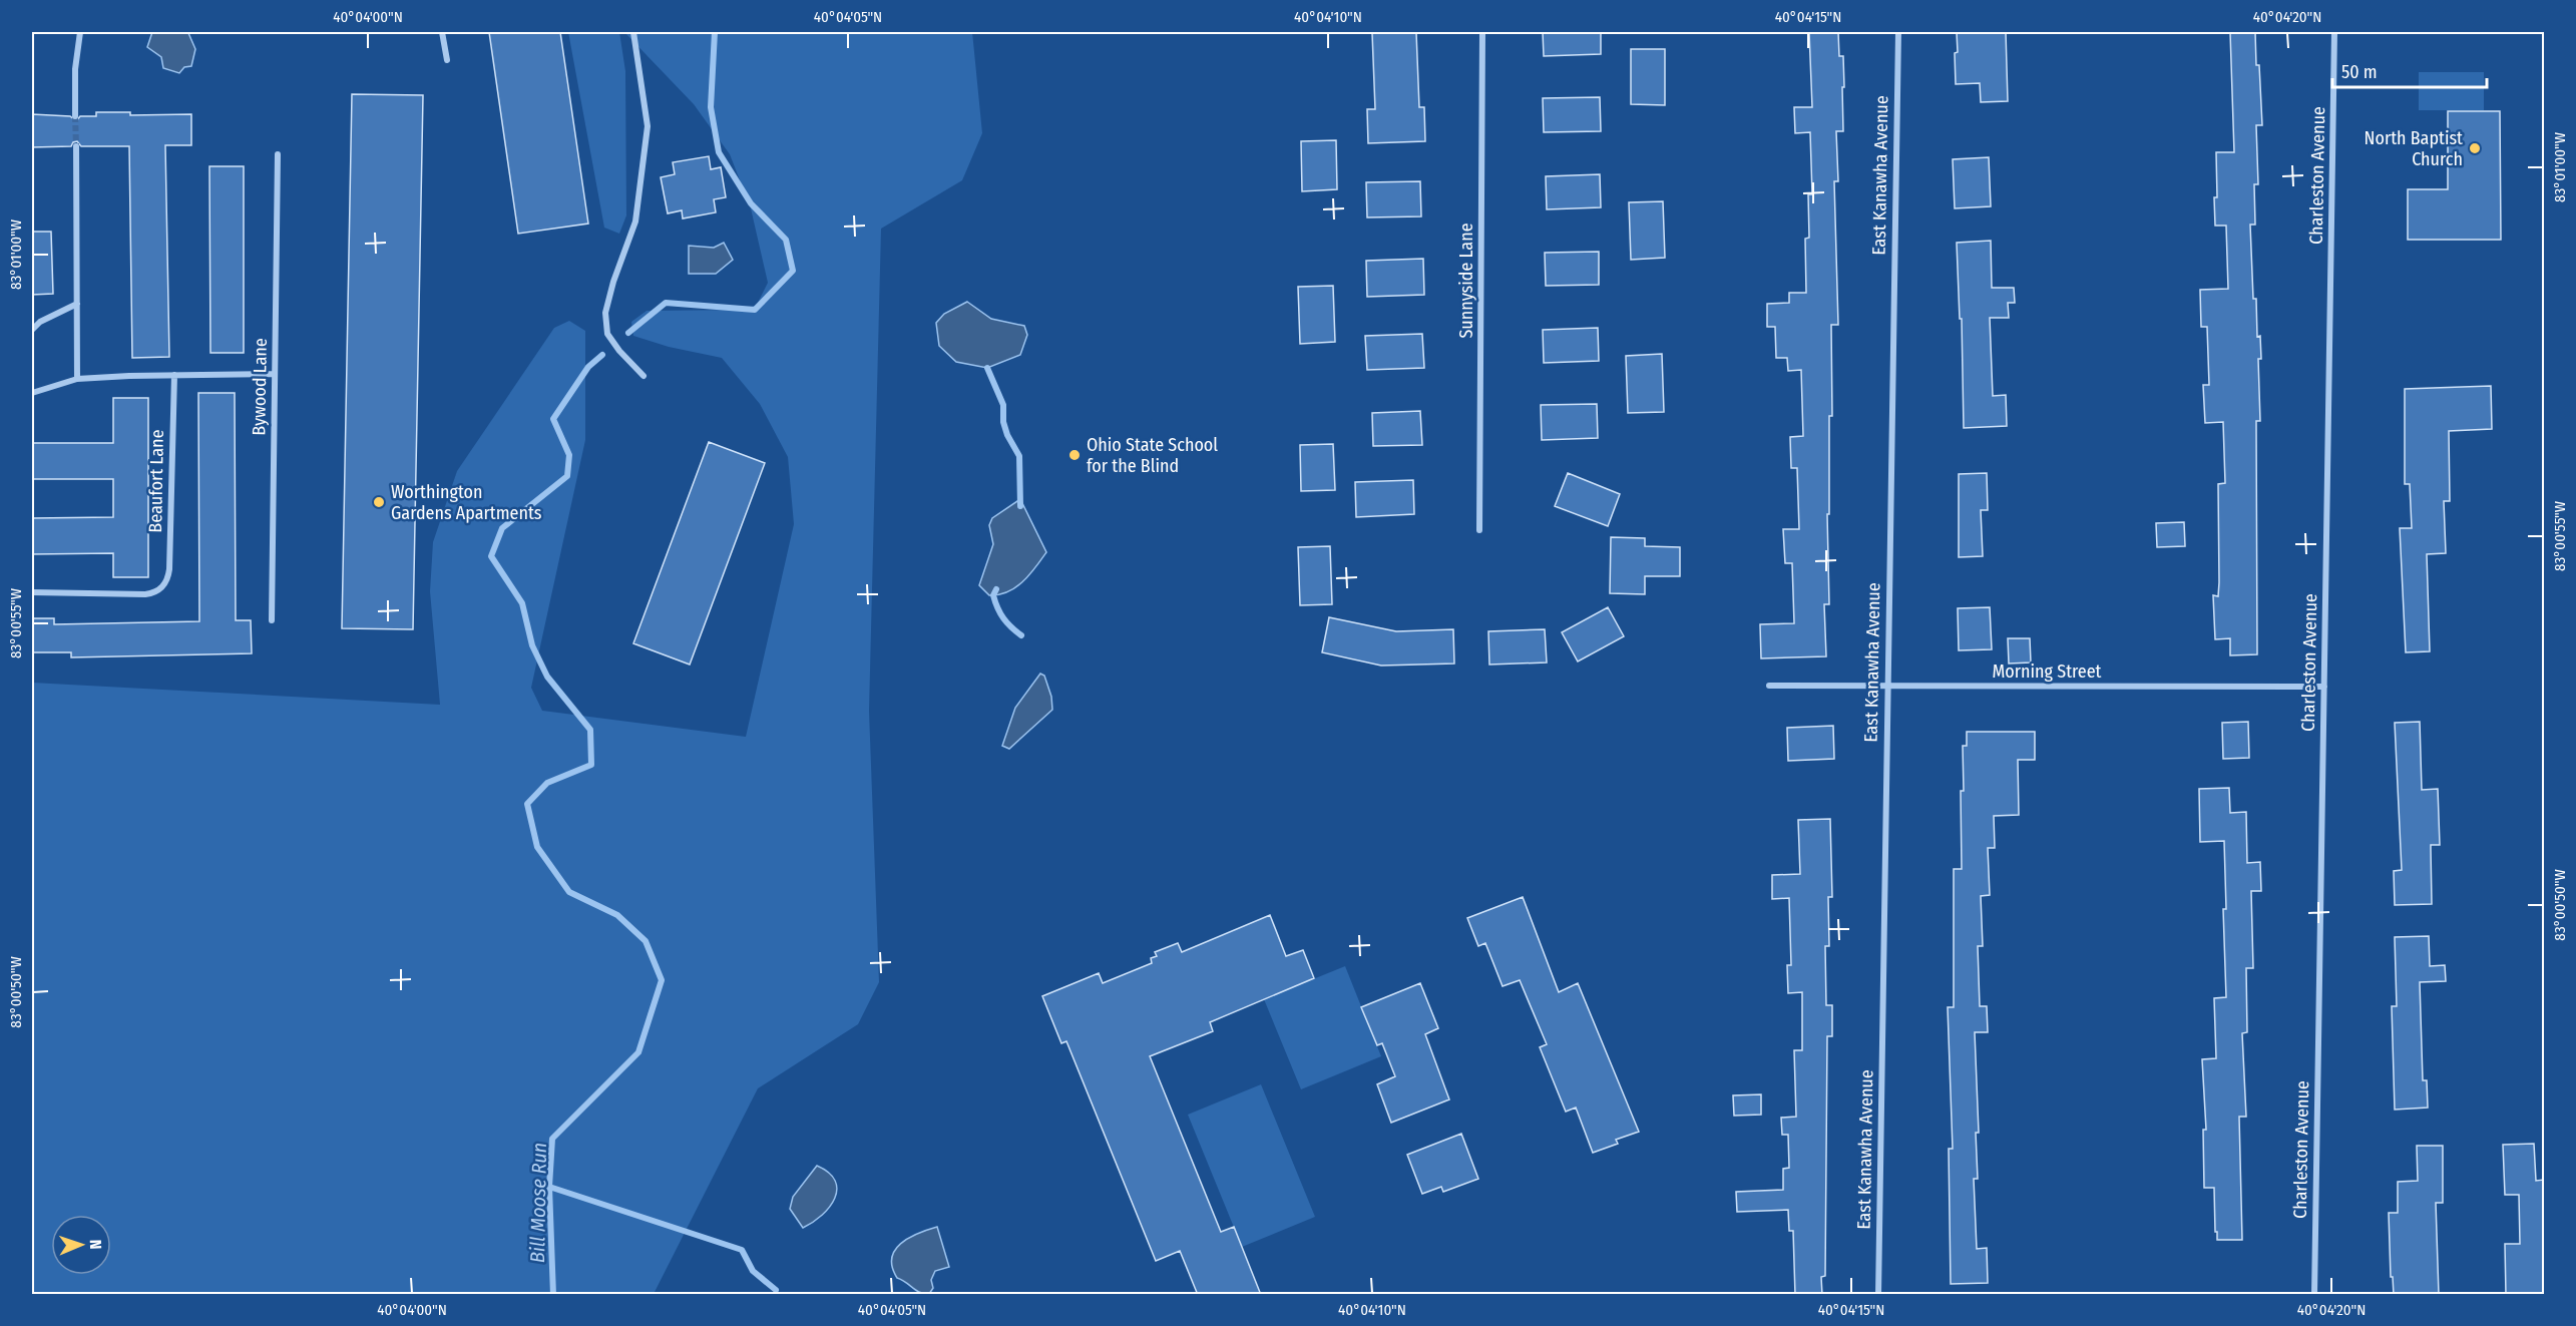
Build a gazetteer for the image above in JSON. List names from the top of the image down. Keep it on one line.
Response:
{"streets":{"street":["East Kanawha Avenue","Charleston Avenue","Sunnyside Lane","Bywood Lane","Beaufort Lane","Morning Street"]},"crossings":[["East Kanawha Avenue","Morning Street"],["Charleston Avenue","Morning Street"]],"water":["Bill Moose Run"],"places":["North Baptist Church","Ohio State School for the Blind","Worthington Gardens Apartments"],"scale_bar":"50 m","north":"right","coordinates":["40°04'00\"N","40°04'05\"N","40°04'10\"N","40°04'15\"N","40°04'20\"N","83°01'00\"W","83°00'55\"W","83°00'50\"W"]}
